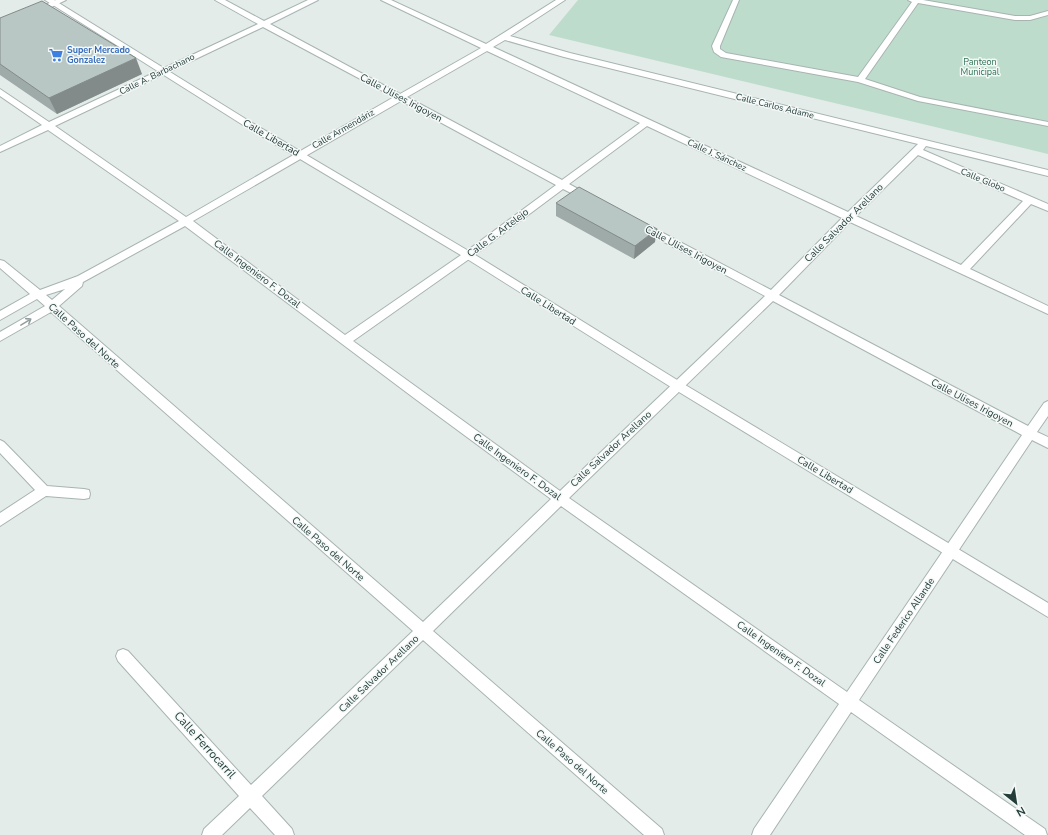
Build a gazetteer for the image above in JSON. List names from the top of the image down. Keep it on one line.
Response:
{"streets":{"street":["Calle A. Barbachano","Calle Ulises Irigoyen","Calle Carlos Adame","Calle Armendáriz","Calle Libertad","Calle J. Sánchez","Calle Globo","Calle Salvador Arellano","Calle G. Artelejo","Calle Ingeniero F. Dozal","Calle Paso del Norte","Calle Federico Allande","Calle Ferrocarril"]},"crossings":[["Calle A. Barbachano","Calle Ulises Irigoyen"],["Calle A. Barbachano","Calle Libertad"],["Calle A. Barbachano","Calle Ingeniero F. Dozal"],["Calle Ulises Irigoyen","Calle Armendáriz"],["Calle Ulises Irigoyen","Calle Salvador Arellano"],["Calle Ulises Irigoyen","Calle G. Artelejo"],["Calle Ulises Irigoyen","Calle Federico Allande"],["Calle Carlos Adame","Calle Armendáriz"],["Calle Carlos Adame","Calle Globo"],["Calle Carlos Adame","Calle Salvador Arellano"],["Calle Armendáriz","Calle Libertad"],["Calle Armendáriz","Calle J. Sánchez"],["Calle Armendáriz","Calle Ingeniero F. Dozal"],["Calle Armendáriz","Calle Paso del Norte"],["Calle Libertad","Calle Salvador Arellano"],["Calle Libertad","Calle G. Artelejo"],["Calle Libertad","Calle Federico Allande"],["Calle J. Sánchez","Calle Salvador Arellano"],["Calle J. Sánchez","Calle G. Artelejo"],["Calle Globo","Calle Salvador Arellano"],["Calle Salvador Arellano","Calle Ingeniero F. Dozal"],["Calle Salvador Arellano","Calle Paso del Norte"],["Calle Salvador Arellano","Calle Ferrocarril"],["Calle G. Artelejo","Calle Ingeniero F. Dozal"],["Calle Ingeniero F. Dozal","Calle Federico Allande"]],"parks":["Panteon Municipal"],"places":{"supermarket":["Super Mercado Gonzalez"]},"north":"bottom right"}
